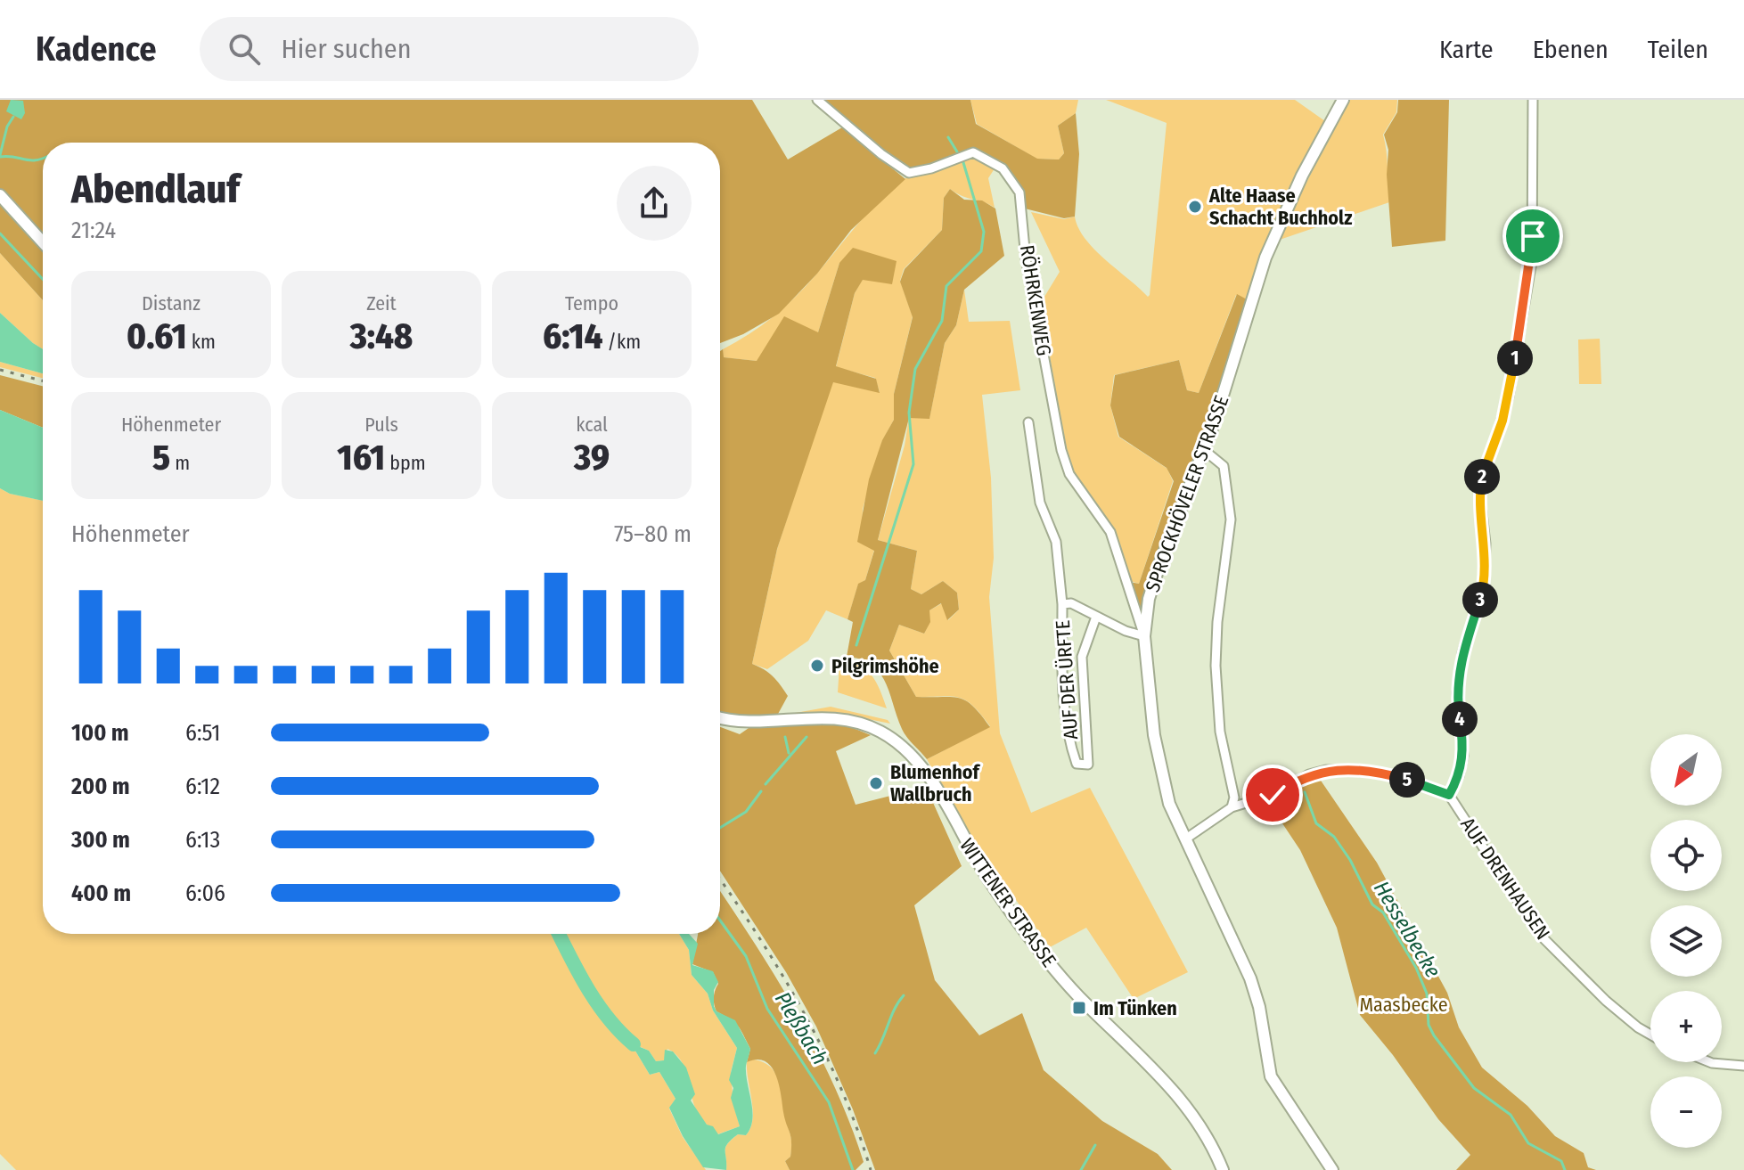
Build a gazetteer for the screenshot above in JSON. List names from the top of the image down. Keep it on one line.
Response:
{"streets":{"street":["RÖHRKENWEG","SPROCKHÖVELER STRASSE","AUF DER ÜRFTE","AUF DRENHAUSEN","WITTENER STRASSE"]},"crossings":[["RÖHRKENWEG","SPROCKHÖVELER STRASSE"],["RÖHRKENWEG","AUF DER ÜRFTE"],["SPROCKHÖVELER STRASSE","AUF DER ÜRFTE"]],"water":["Hesselbecke","Pleßbach"],"parks":["Maasbecke"],"places":{"other":["Alte Haase Schacht Buchholz","Pilgrimshöhe","Blumenhof Wallbruch"],"transit":["Im Tünken"]},"north":"bottom left","page":{"header":"Kadence","search":"Hier suchen","nav":["Karte","Ebenen","Teilen"],"heading":["Abendlauf","21:24"],"stats":[["Distanz","0.61 km"],["Zeit","3:48"],["Tempo","6:14 /km"],["Höhenmeter","5 m"],["Puls","161 bpm"],["kcal","39"]],"pins":["1","2","3","4","5"],"chart":["Höhenmeter","75–80 m"],"list":[{"name":"100 m","note":"6:51"},{"name":"200 m","note":"6:12"},{"name":"300 m","note":"6:13"},{"name":"400 m","note":"6:06"}],"map_buttons":["+","−"]}}
